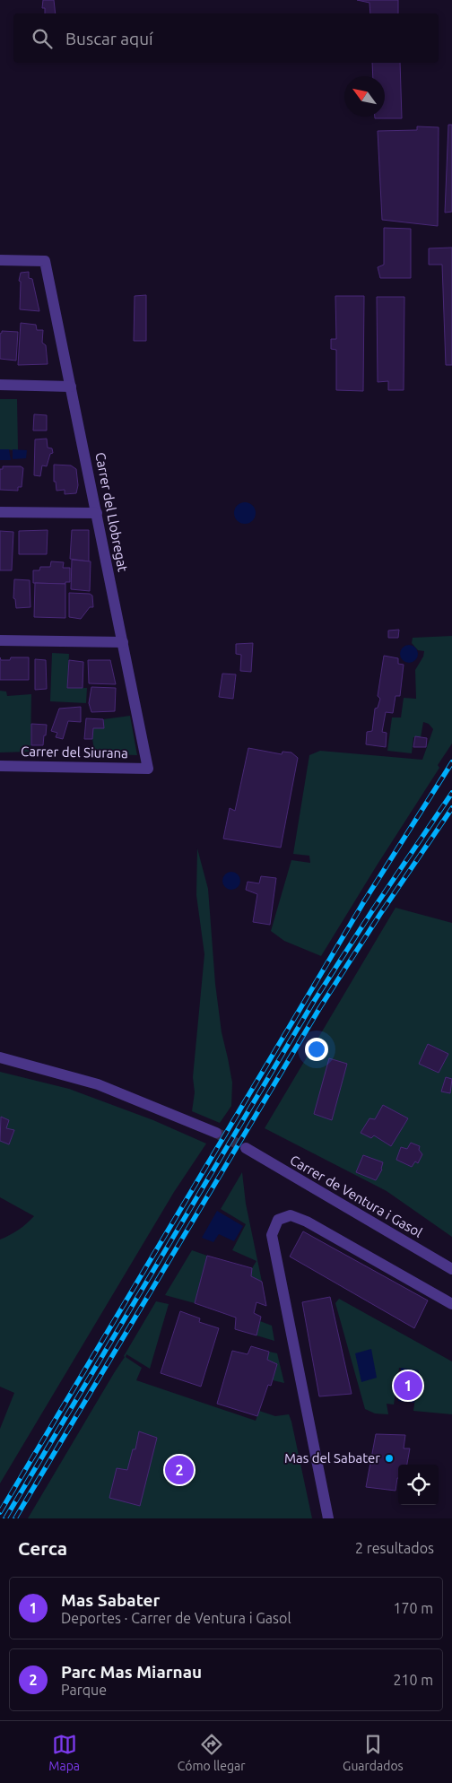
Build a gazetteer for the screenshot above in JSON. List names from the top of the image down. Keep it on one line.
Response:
{"streets":{"street":["Carrer del Llobregat","Carrer del Siurana","Carrer de Ventura i Gasol"]},"crossings":[["Carrer del Llobregat","Carrer del Siurana"]],"places":["Mas del Sabater"],"north":"top left","page":{"search":"Buscar aquí","pins":["1","2"],"heading":["Cerca","2 resultados"],"list":[{"mark":"1","name":"Mas Sabater","note":"Deportes · Carrer de Ventura i Gasol","value":"170 m"},{"mark":"2","name":"Parc Mas Miarnau","note":"Parque","value":"210 m"}],"nav":["Mapa","Cómo llegar","Guardados"]}}
